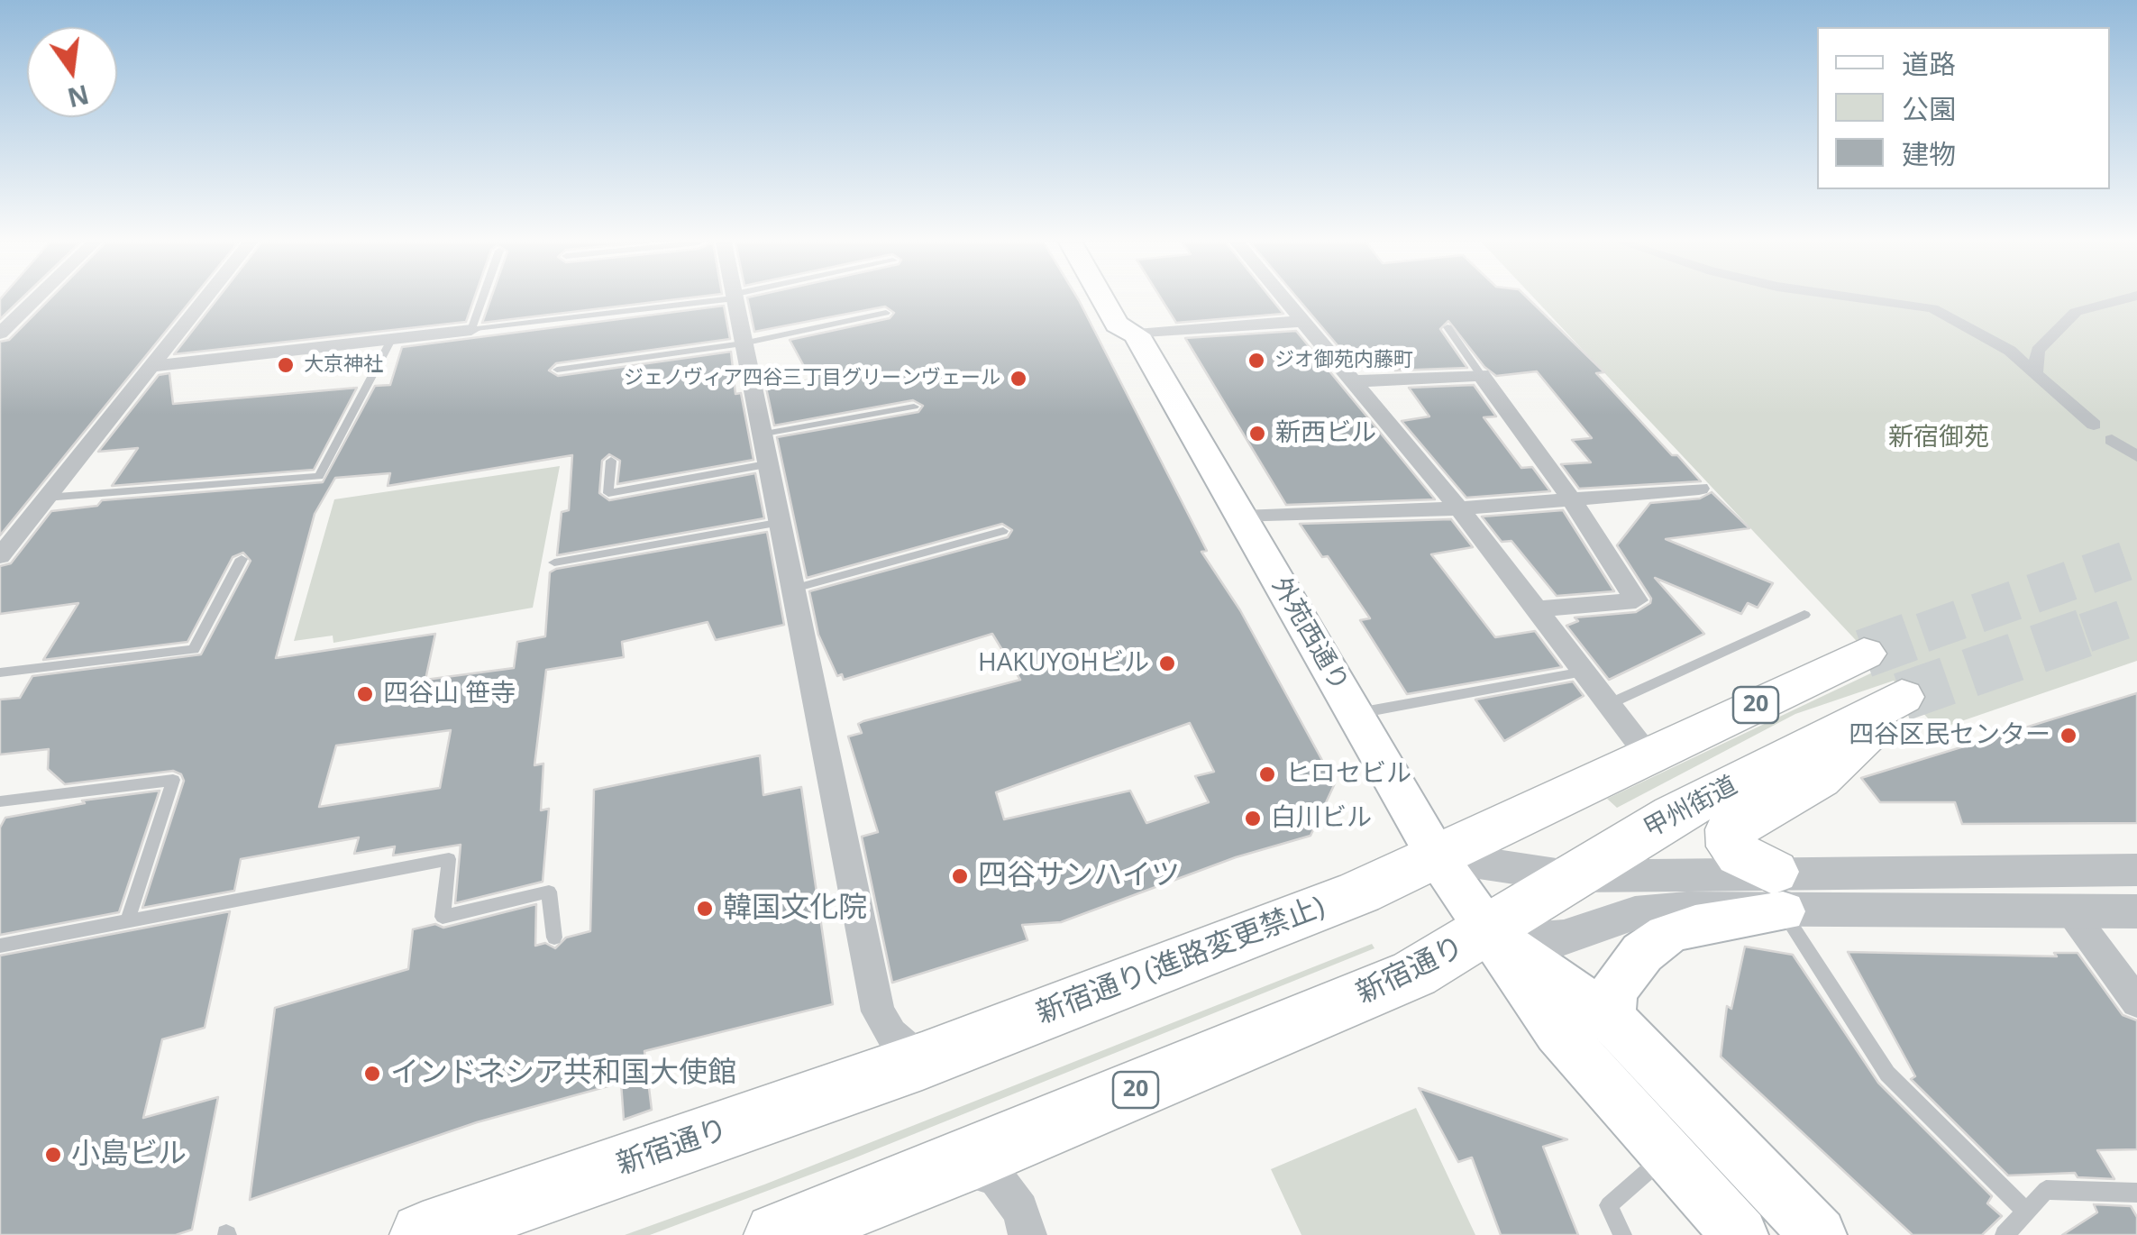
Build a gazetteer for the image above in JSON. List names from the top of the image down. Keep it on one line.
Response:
{"streets":{"highway":["20","甲州街道","新宿通り(進路変更禁止)","新宿通り"],"main road":["外苑西通り"]},"crossings":[["外苑西通り","20"],["外苑西通り","甲州街道"],["外苑西通り","新宿通り(進路変更禁止)"],["外苑西通り","新宿通り"],["20","新宿通り(進路変更禁止)"],["20","新宿通り"],["甲州街道","新宿通り"],["新宿通り(進路変更禁止)","新宿通り"]],"parks":["新宿御苑"],"places":["ジオ御苑内藤町","大京神社","ジェノヴィア四谷三丁目グリーンヴェール","新西ビル","HAKUYOHビル","四谷山 笹寺","四谷区民センター","ヒロセビル","白川ビル","四谷サンハイツ","韓国文化院","インドネシア共和国大使館","小島ビル"],"legend":["道路","公園","建物"],"north":"bottom"}
